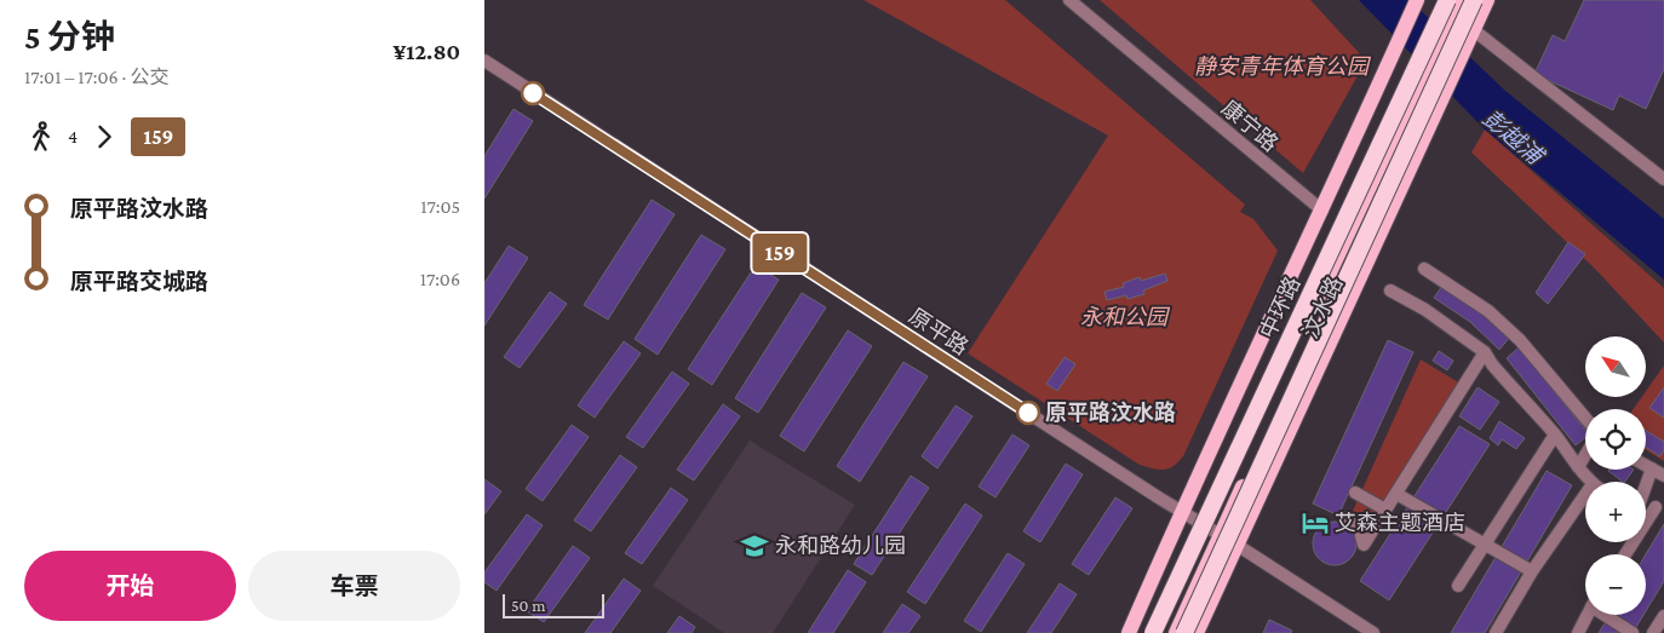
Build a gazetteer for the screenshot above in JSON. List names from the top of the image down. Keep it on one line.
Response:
{"streets":{"highway":["中环路"],"main road":["汶水路"],"street":["康宁路","原平路"]},"crossings":[["康宁路","汶水路"],["汶水路","原平路"]],"water":["彭越浦"],"parks":["静安青年体育公园","永和公园"],"places":{"other":["原平路汶水路"],"hotel":["艾森主题酒店"],"school or university":["永和路幼儿园"]},"lines":["bus line 159"],"scale_bar":"50 m","north":"top left","page":{"heading":["5 分钟","17:01 – 17:06 · 公交","¥12.80"],"on_map":"159","legs":["4","159"],"list":[{"name":"原平路汶水路","value":"17:05"},{"name":"原平路交城路","value":"17:06"}],"map_buttons":["+","−"],"buttons":["开始","车票"],"scale":"50 m"}}
